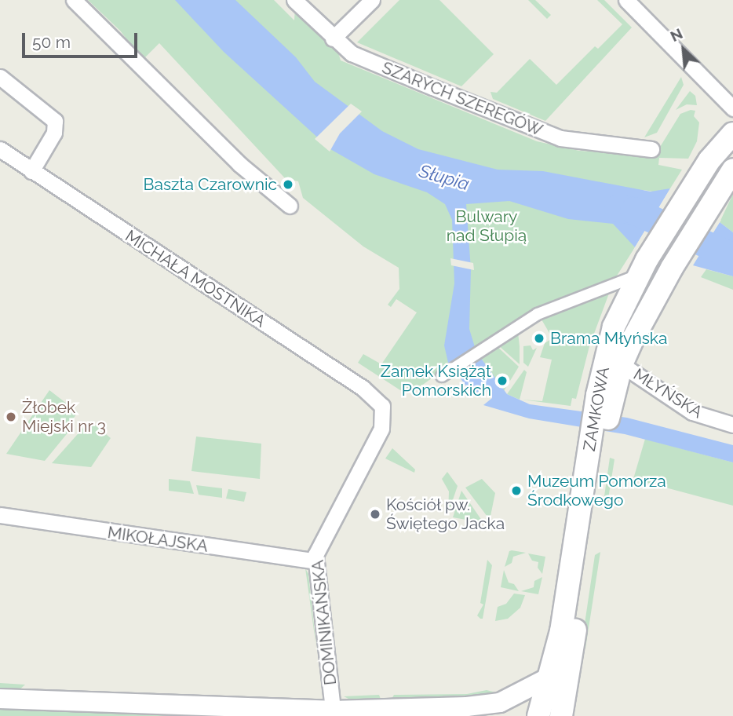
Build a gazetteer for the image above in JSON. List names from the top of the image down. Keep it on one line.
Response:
{"streets":{"main road":["ZAMKOWA"],"street":["SZARYCH SZEREGÓW","MICHAŁA MOSTNIKA","MŁYŃSKA","MIKOŁAJSKA","DOMINIKAŃSKA"]},"crossings":[["MICHAŁA MOSTNIKA","DOMINIKAŃSKA"],["MŁYŃSKA","ZAMKOWA"],["MIKOŁAJSKA","DOMINIKAŃSKA"]],"water":["Słupia"],"parks":["Bulwary nad Słupią"],"places":["Baszta Czarownic","Brama Młyńska","Zamek Książąt Pomorskich","Żłobek Miejski nr 3","Muzeum Pomorza Środkowego","Kościół pw. Świętego Jacka"],"scale_bar":"50 m","north":"top left"}
